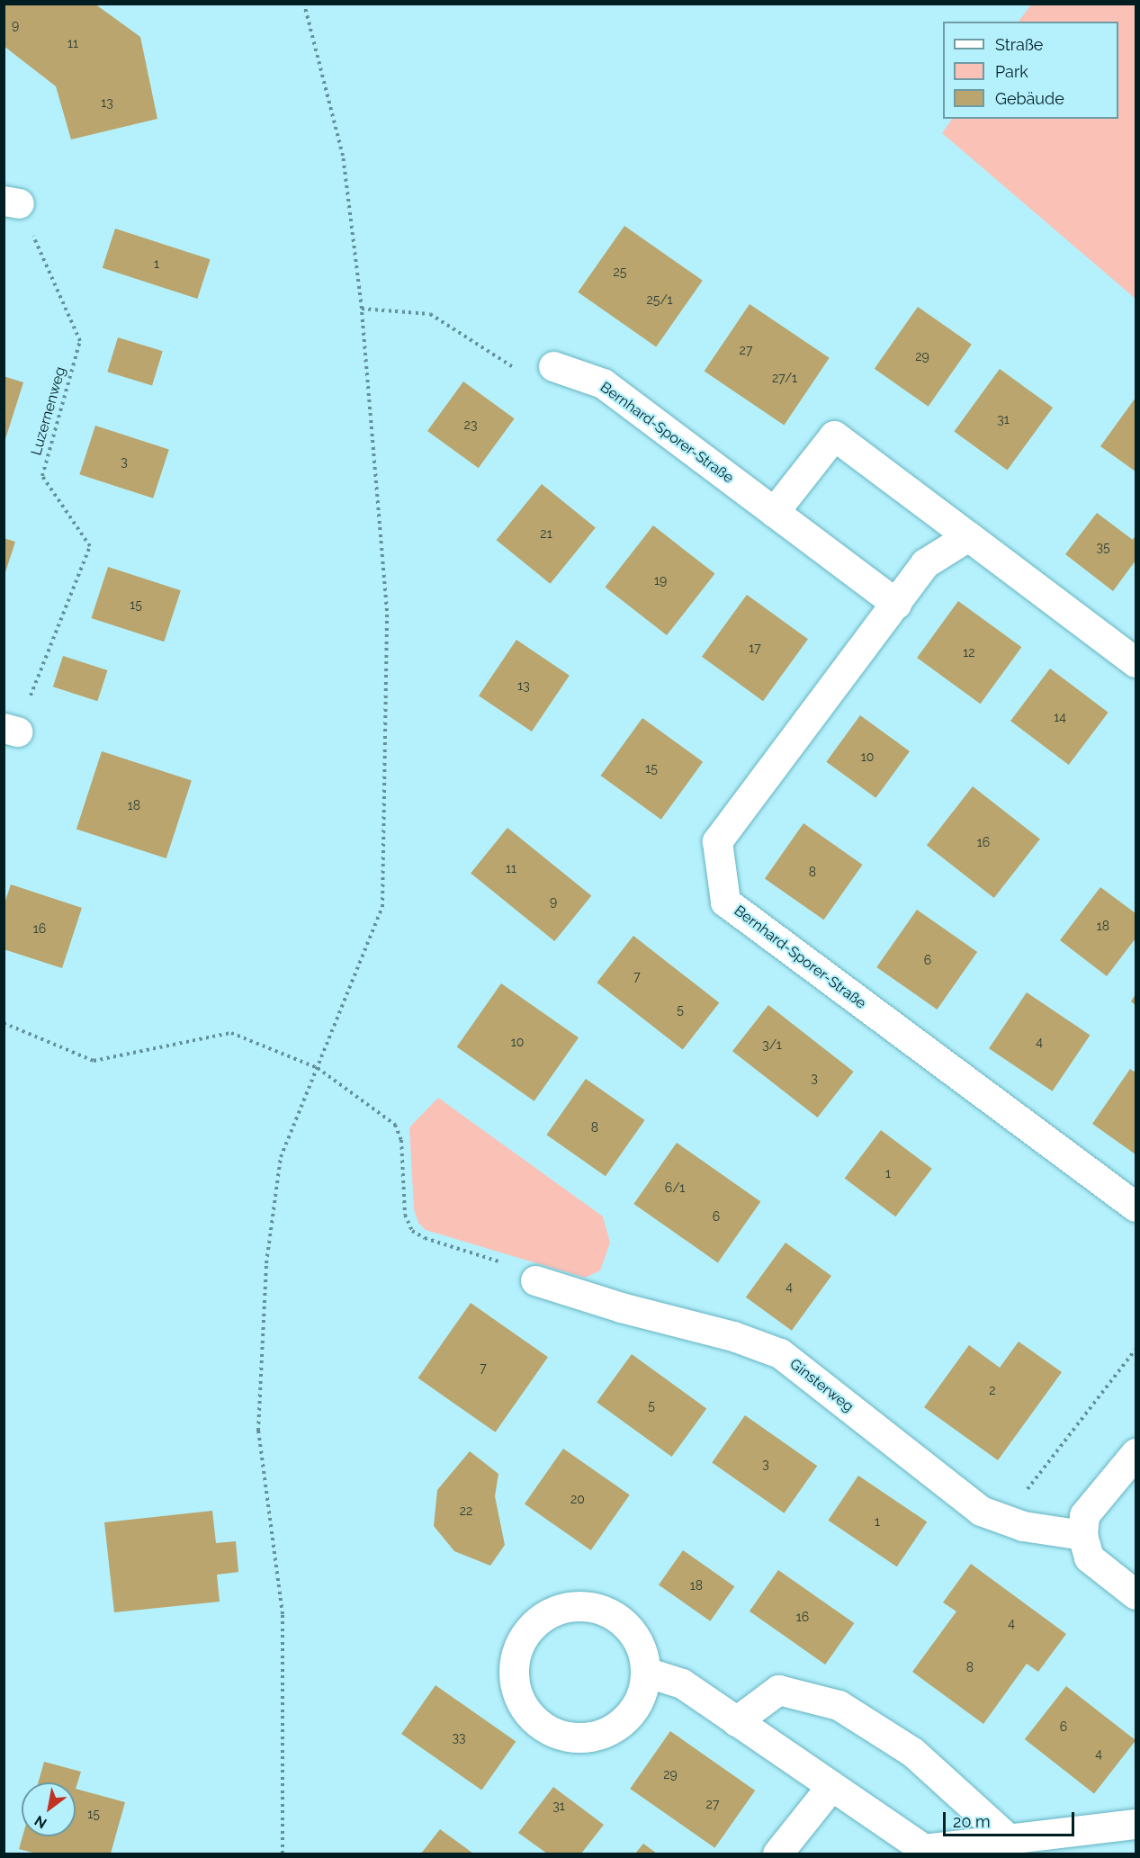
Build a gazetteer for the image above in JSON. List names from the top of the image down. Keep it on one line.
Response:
{"streets":{"street":["Bernhard-Sporer-Straße","Ginsterweg"],"path":["Luzernenweg"]},"house_numbers":["9","11","13","1","25","25/1","27","29","27/1","31","23","3","21","35","19","15","17","12","13","14","10","15","18","16","11","8","9","18","16","6","7","5","10","4","3/1","3","8","1","6/1","6","4","7","2","5","3","20","22","1","18","16","4","8","6","33","4","29","27","31","15"],"legend":["Straße","Park","Gebäude"],"scale_bar":"20 m","north":"bottom left"}
